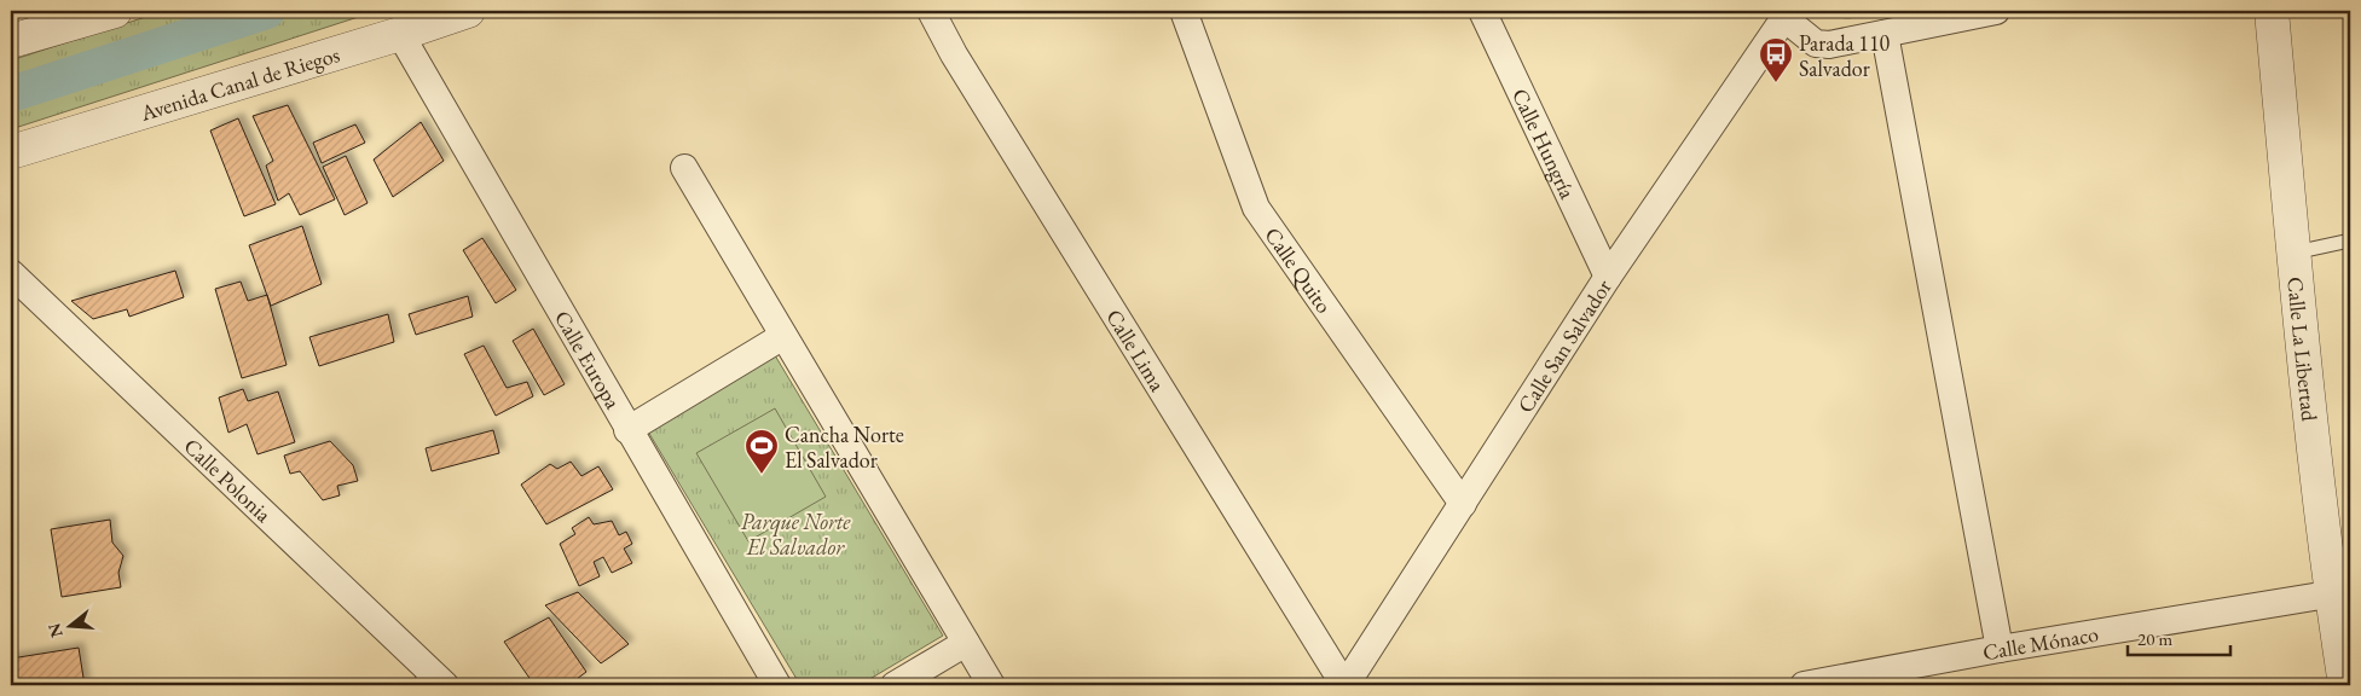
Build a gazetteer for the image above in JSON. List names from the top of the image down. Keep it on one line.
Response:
{"streets":{"street":["Avenida Canal de Riegos","Calle Hungría","Calle Quito","Calle San Salvador","Calle La Libertad","Calle Lima","Calle Europa","Calle Polonia","Calle Mónaco"]},"crossings":[["Avenida Canal de Riegos","Calle Europa"],["Calle Hungría","Calle San Salvador"],["Calle Quito","Calle San Salvador"],["Calle San Salvador","Calle Lima"],["Calle La Libertad","Calle Mónaco"]],"parks":["Parque Norte El Salvador"],"places":{"bus stop":["Parada 110 Salvador"],"sports":["Cancha Norte El Salvador"]},"scale_bar":"20 m","north":"left"}
